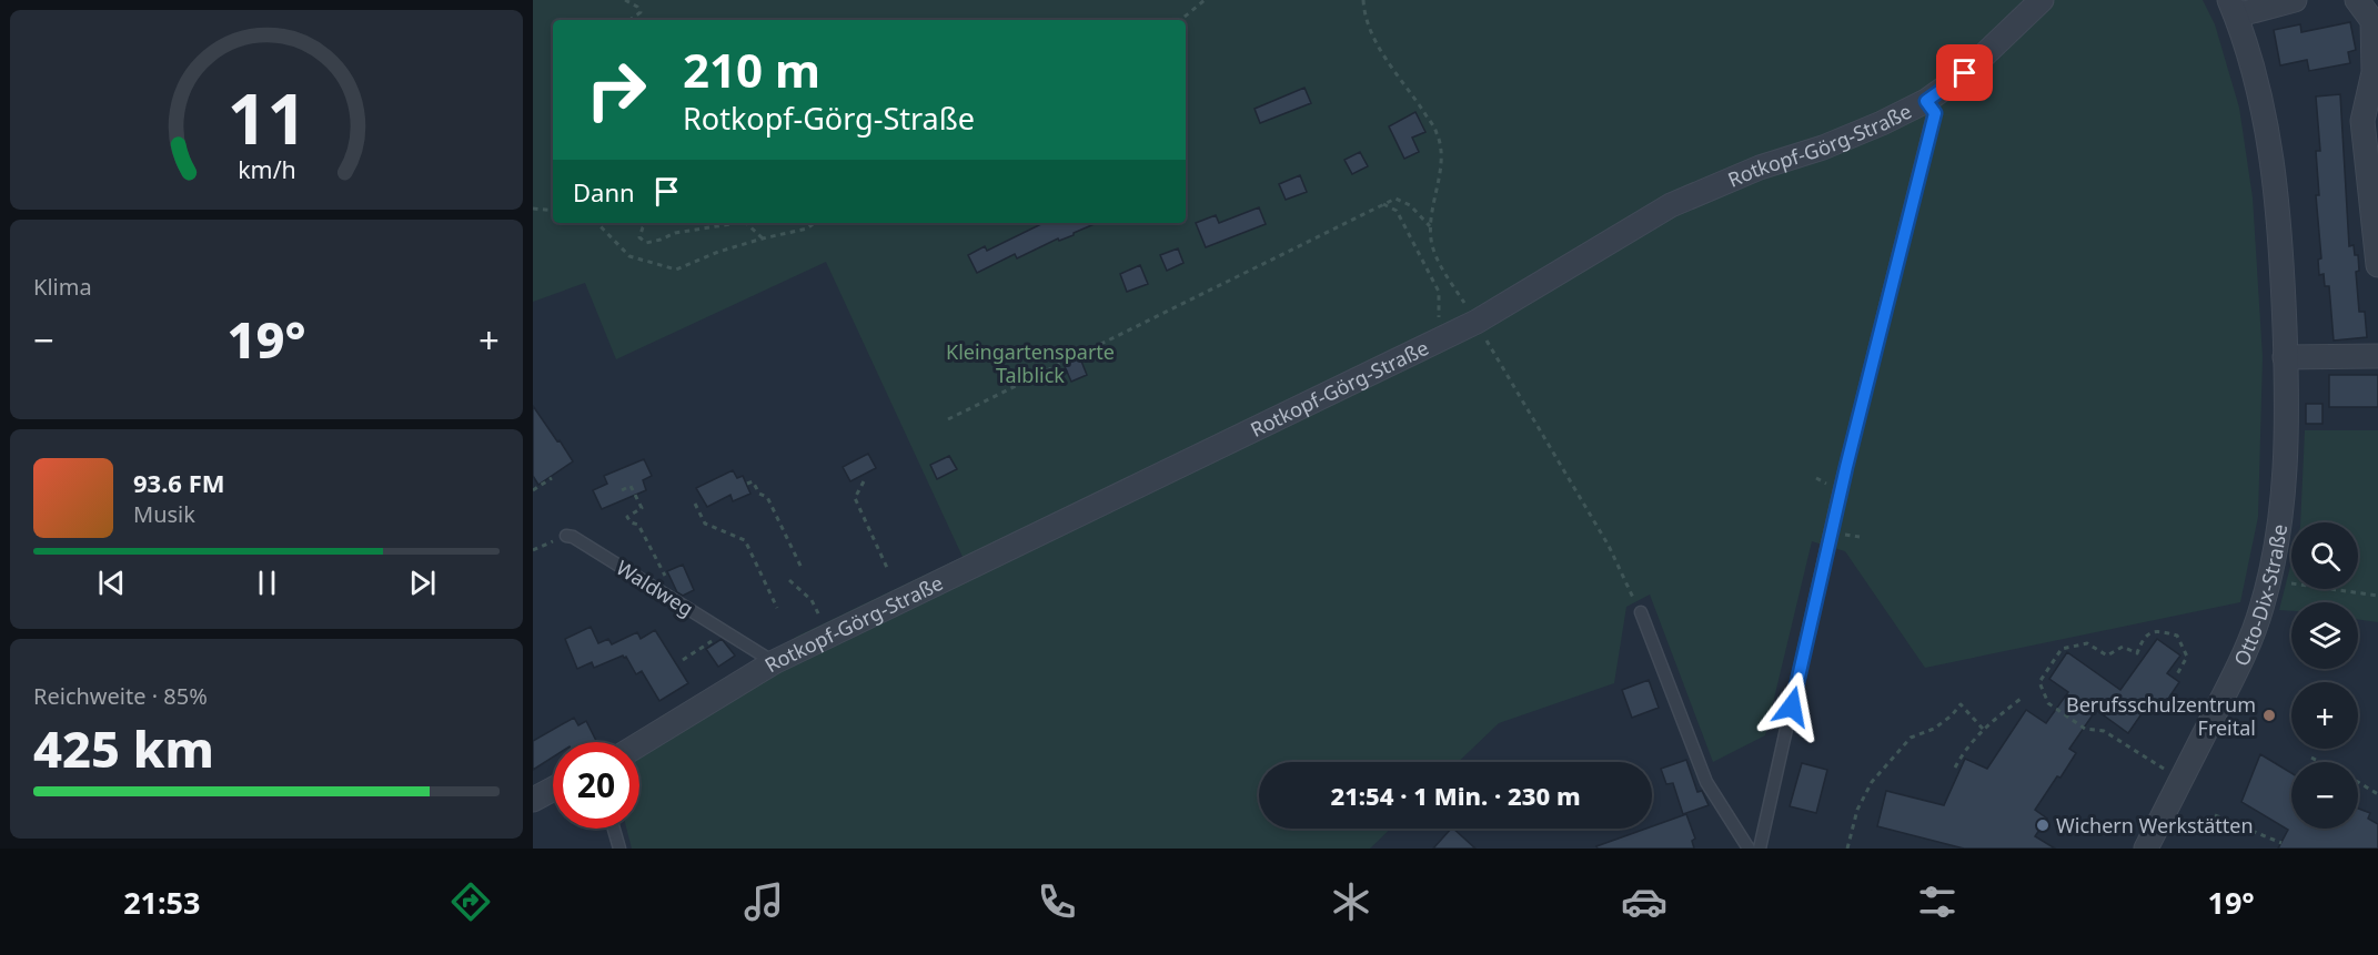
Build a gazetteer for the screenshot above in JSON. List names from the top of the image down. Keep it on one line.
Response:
{"streets":{"street":["Rotkopf-Görg-Straße","Otto-Dix-Straße"],"lane":["Waldweg"]},"crossings":[["Rotkopf-Görg-Straße","Waldweg"]],"parks":["Kleingartensparte Talblick"],"places":["Berufsschulzentrum Freital","Wichern Werkstätten"],"page":{"turn":["210 m","Rotkopf-Görg-Straße"],"then":"Dann","tile":["Klima",["Reichweite · 85%","425 km"]],"heat":["−","19°","+"],"song":["93.6 FM","Musik"],"map_buttons":["+","−"],"limit":"20","trip":"21:54 · 1 Min. · 230 m","tabs":["21:53","19°"],"gauge":["11","km/h"]}}
